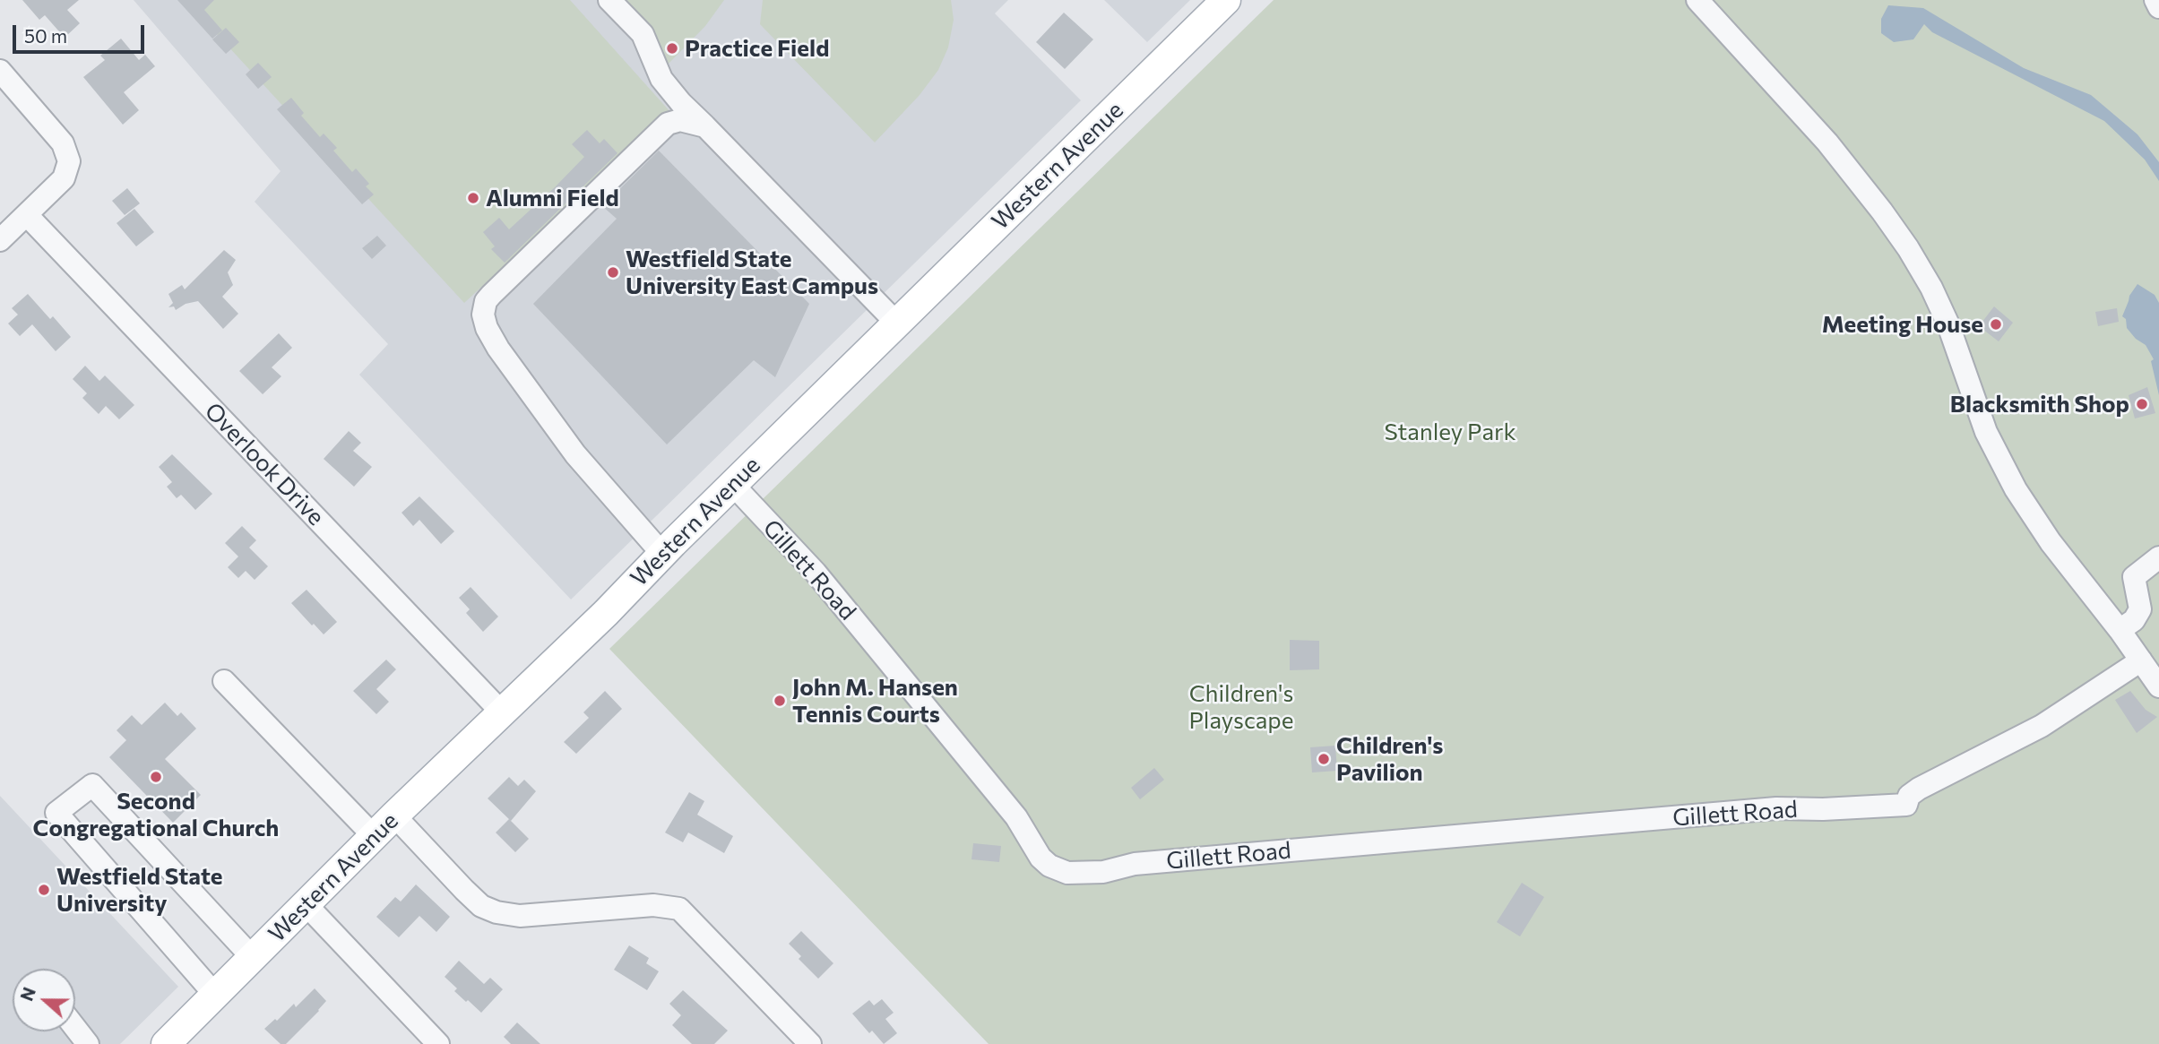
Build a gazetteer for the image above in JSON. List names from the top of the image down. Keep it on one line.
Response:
{"streets":{"main road":["Western Avenue"],"street":["Overlook Drive","Gillett Road"]},"crossings":[["Western Avenue","Overlook Drive"],["Western Avenue","Gillett Road"]],"parks":["Stanley Park","Children's Playscape"],"places":["Practice Field","Alumni Field","Westfield State University East Campus","Meeting House","Blacksmith Shop","John M. Hansen Tennis Courts","Children's Pavilion","Second Congregational Church","Westfield State University"],"scale_bar":"50 m","north":"left"}
